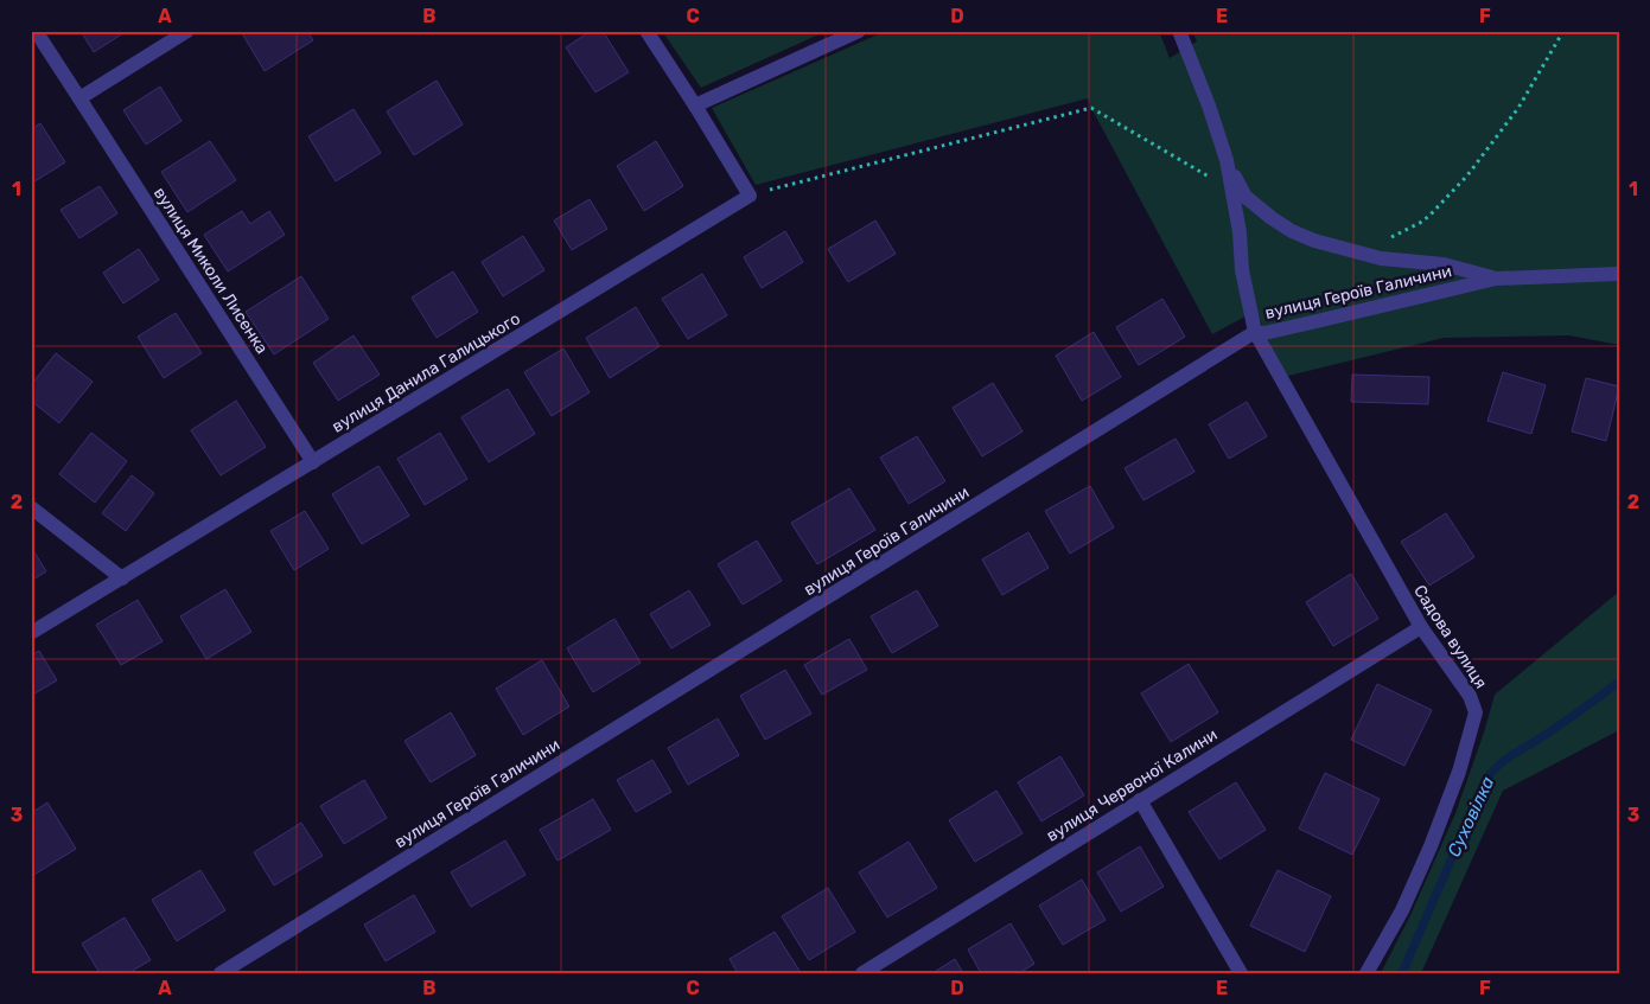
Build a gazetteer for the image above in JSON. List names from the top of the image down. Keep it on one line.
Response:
{"streets":{"street":["вулиця Миколи Лисенка","вулиця Героїв Галичини","вулиця Данила Галицького","Садова вулиця","вулиця Червоної Калини"]},"crossings":[["вулиця Миколи Лисенка","вулиця Данила Галицького"],["вулиця Героїв Галичини","Садова вулиця"],["Садова вулиця","вулиця Червоної Калини"]],"water":["Суховілка"],"grid":{"columns":["A","B","C","D","E","F"],"rows":["1","2","3"]}}
